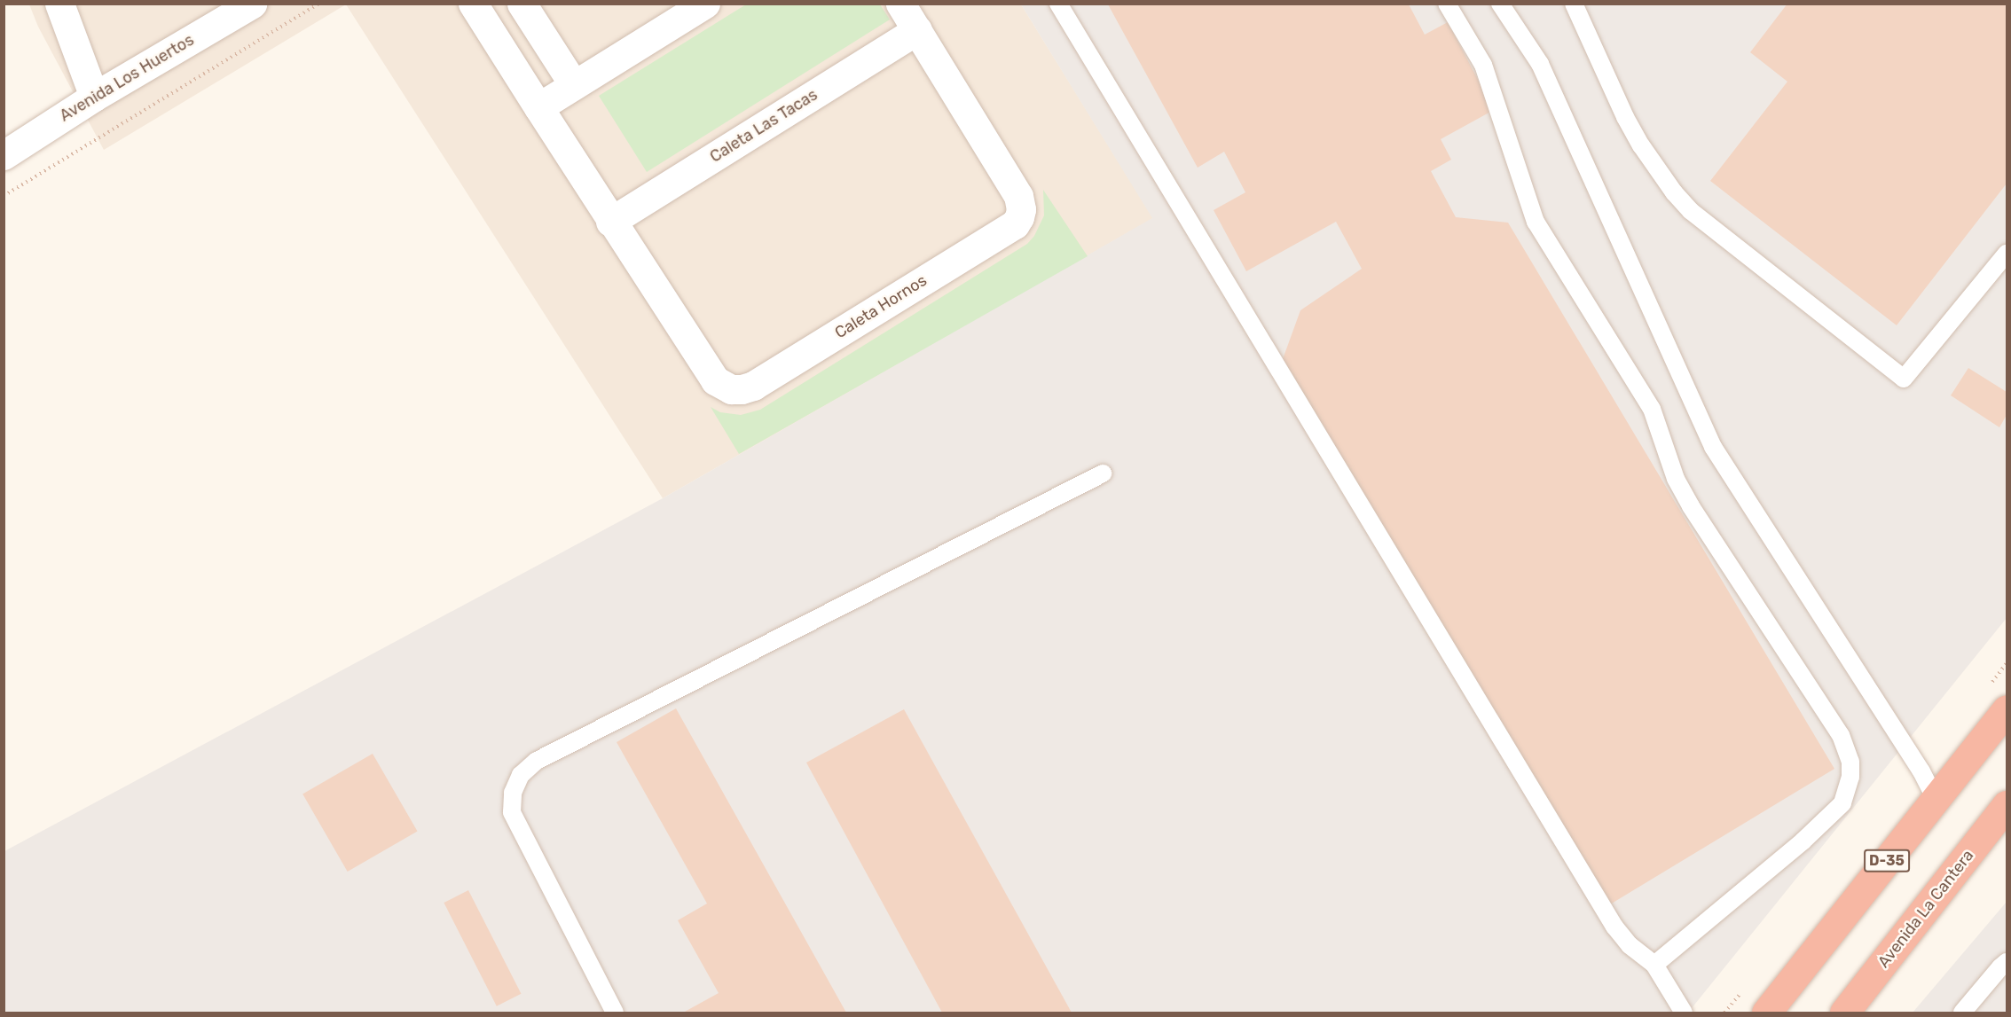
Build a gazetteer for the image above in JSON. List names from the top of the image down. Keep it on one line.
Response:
{"streets":{"highway":["D-35","Avenida La Cantera"],"street":["Avenida Los Huertos","Caleta Las Tacas","Caleta Hornos"]},"crossings":[["Caleta Las Tacas","Caleta Hornos"]]}
